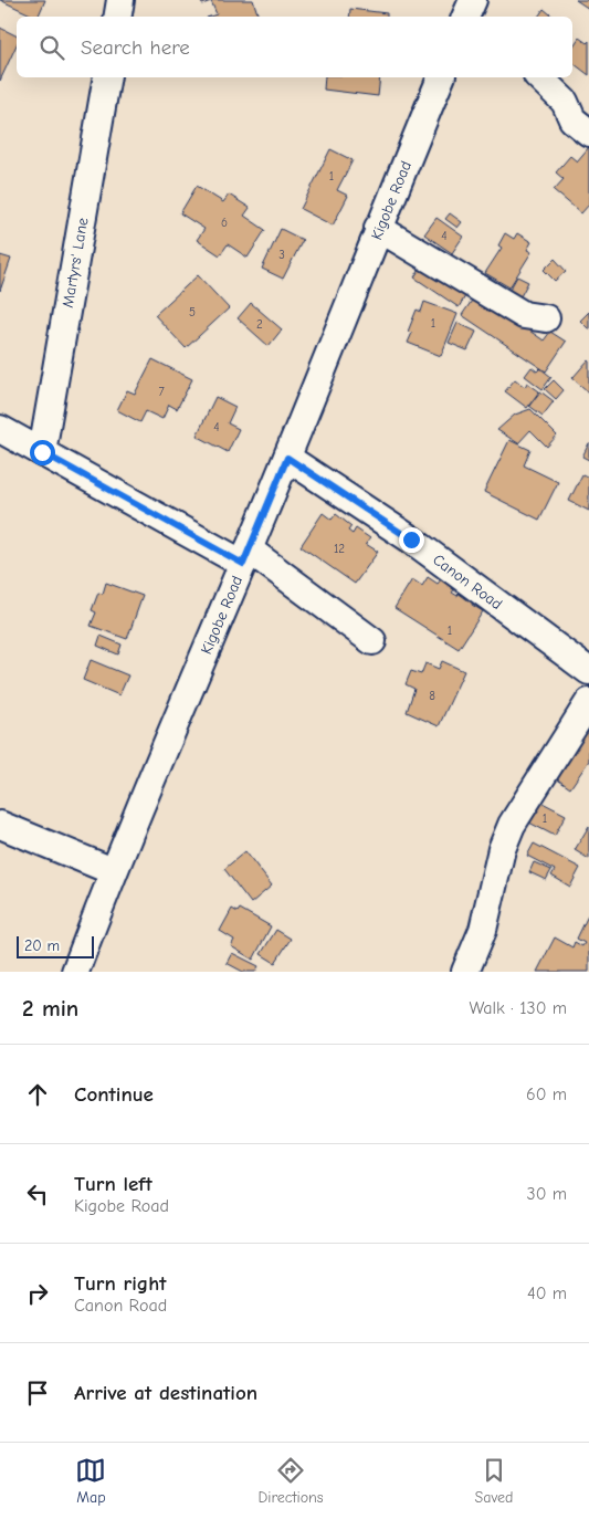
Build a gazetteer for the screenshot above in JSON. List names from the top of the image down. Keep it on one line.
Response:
{"streets":{"street":["Kigobe Road","Martyrs' Lane","Canon Road"]},"crossings":[["Kigobe Road","Canon Road"]],"house_numbers":["1","6","4","3","5","1","2","7","4","12","1","8","1"],"scale_bar":"20 m","page":{"search":"Search here","scale":"20 m","heading":["2 min","Walk · 130 m"],"list":[["Continue","60 m"],["Turn left","Kigobe Road","30 m"],["Turn right","Canon Road","40 m"],"Arrive at destination"],"nav":["Map","Directions","Saved"]}}
